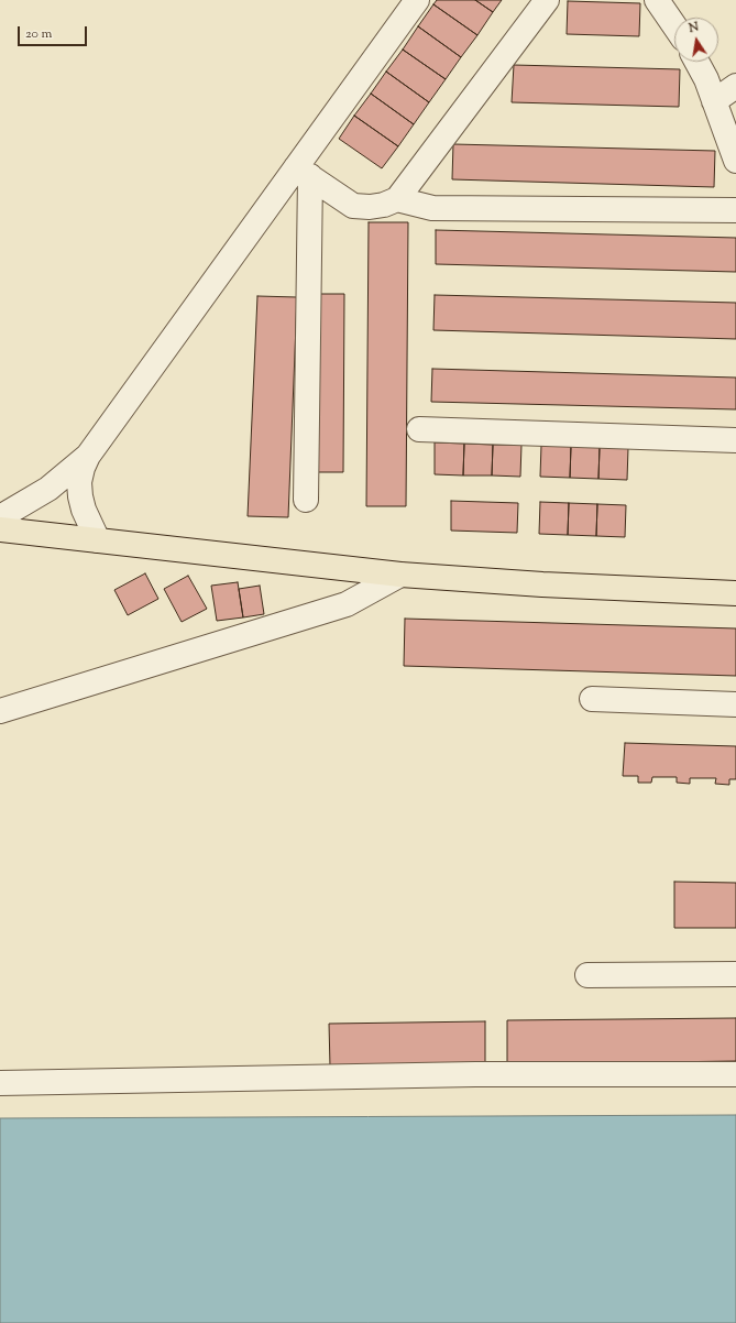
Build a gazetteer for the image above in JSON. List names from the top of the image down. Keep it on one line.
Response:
{"scale_bar":"20 m","north":"top"}
